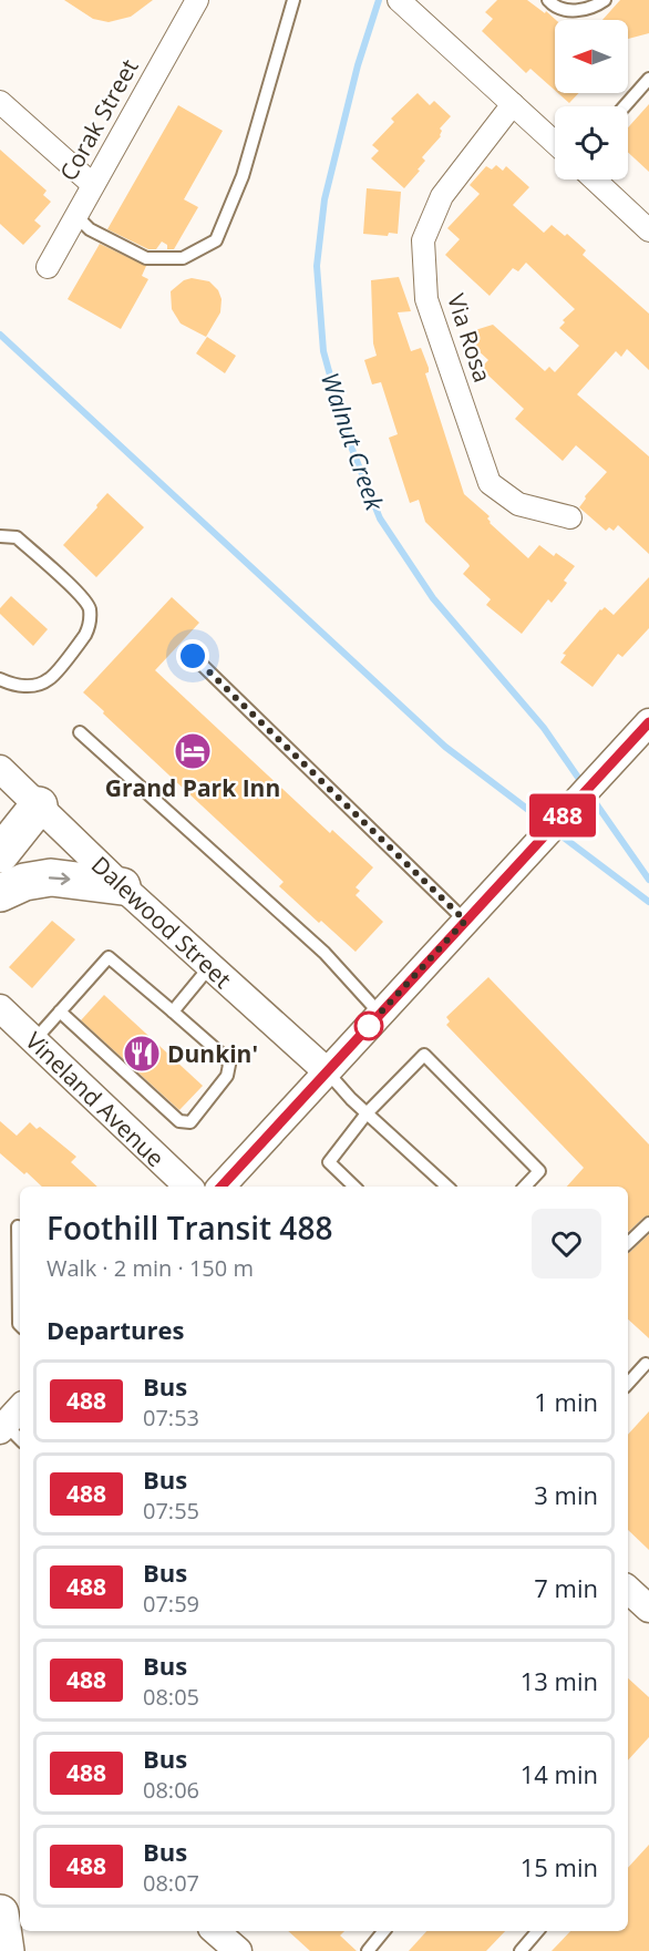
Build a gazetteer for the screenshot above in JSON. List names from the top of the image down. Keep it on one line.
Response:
{"streets":{"street":["Corak Street","Via Rosa","Dalewood Street","Vineland Avenue"]},"water":["Walnut Creek"],"places":{"hotel":["Grand Park Inn"],"restaurant":["Dunkin'"]},"lines":["bus line 488"],"north":"left","page":{"on_map":"488","heading":[["Foothill Transit 488","Walk · 2 min · 150 m"],"Departures"],"list":[{"mark":"488","name":"Bus","note":"07:53","value":"1 min"},{"mark":"488","name":"Bus","note":"07:55","value":"3 min"},{"mark":"488","name":"Bus","note":"07:59","value":"7 min"},{"mark":"488","name":"Bus","note":"08:05","value":"13 min"},{"mark":"488","name":"Bus","note":"08:06","value":"14 min"},{"mark":"488","name":"Bus","note":"08:07","value":"15 min"}]}}
